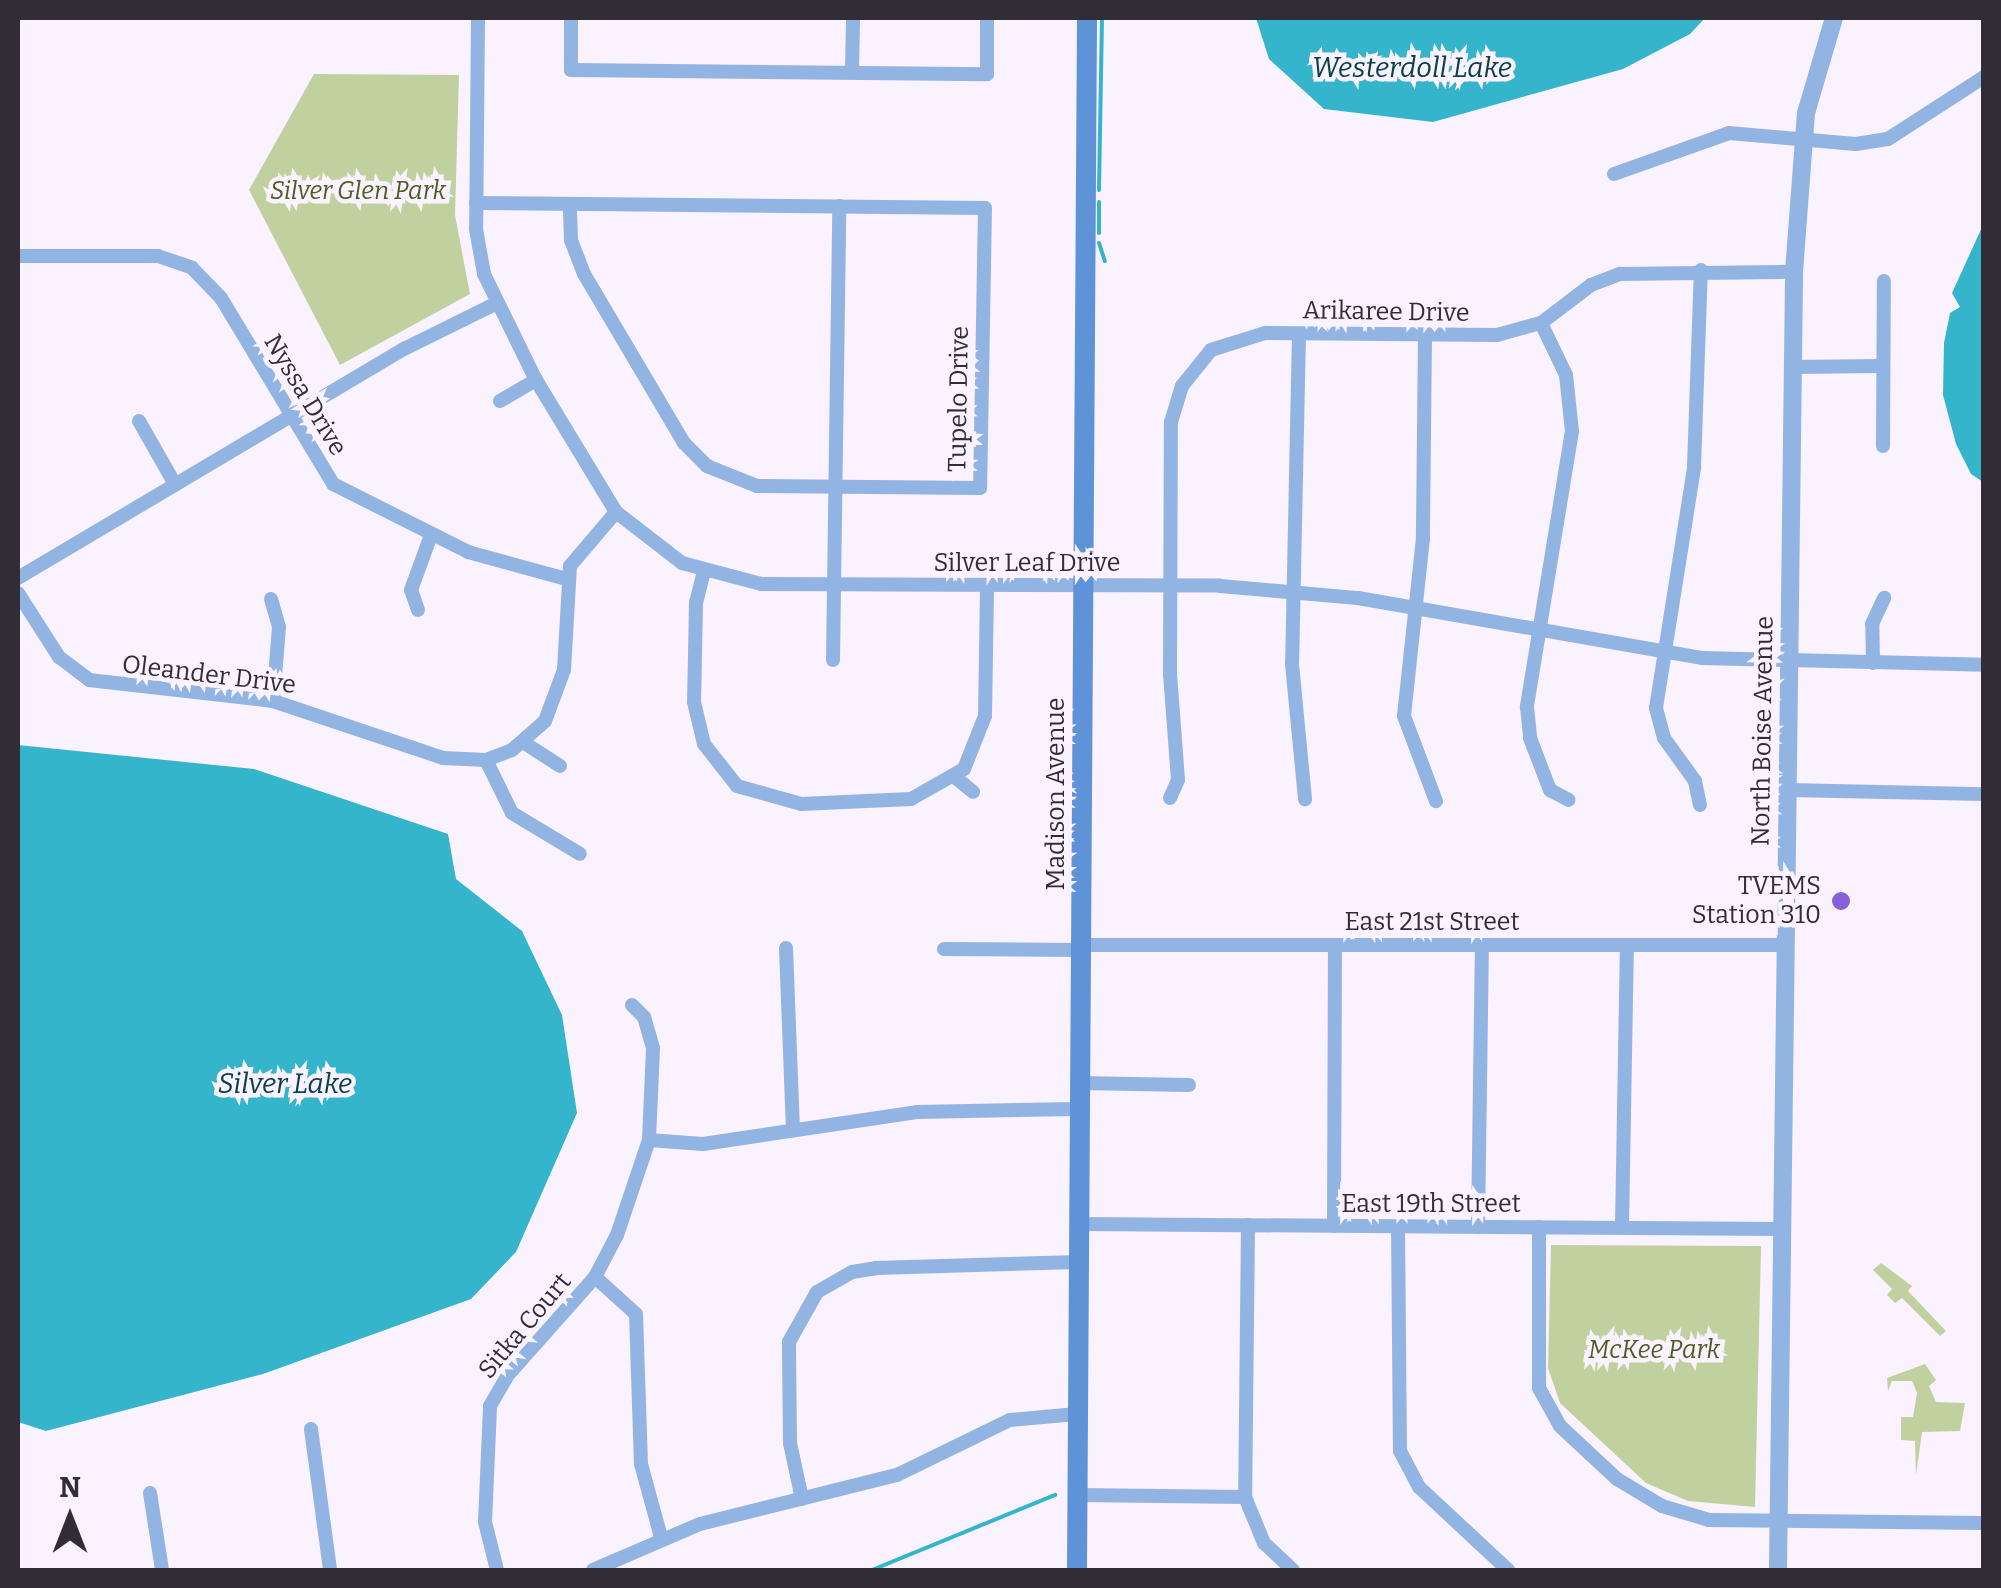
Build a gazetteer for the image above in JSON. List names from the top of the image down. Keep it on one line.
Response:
{"streets":{"main road":["Madison Avenue"],"street":["Arikaree Drive","Nyssa Drive","Tupelo Drive","Silver Leaf Drive","Oleander Drive","North Boise Avenue","East 21st Street","East 19th Street","Sitka Court"]},"crossings":[["Arikaree Drive","Silver Leaf Drive"],["Arikaree Drive","North Boise Avenue"],["Tupelo Drive","Silver Leaf Drive"],["Silver Leaf Drive","North Boise Avenue"],["Silver Leaf Drive","Madison Avenue"],["North Boise Avenue","East 21st Street"],["North Boise Avenue","East 19th Street"],["Madison Avenue","East 21st Street"],["Madison Avenue","East 19th Street"]],"water":["Westerdoll Lake","Silver Lake"],"parks":["Silver Glen Park","McKee Park"],"places":["TVEMS Station 310"],"north":"top"}
